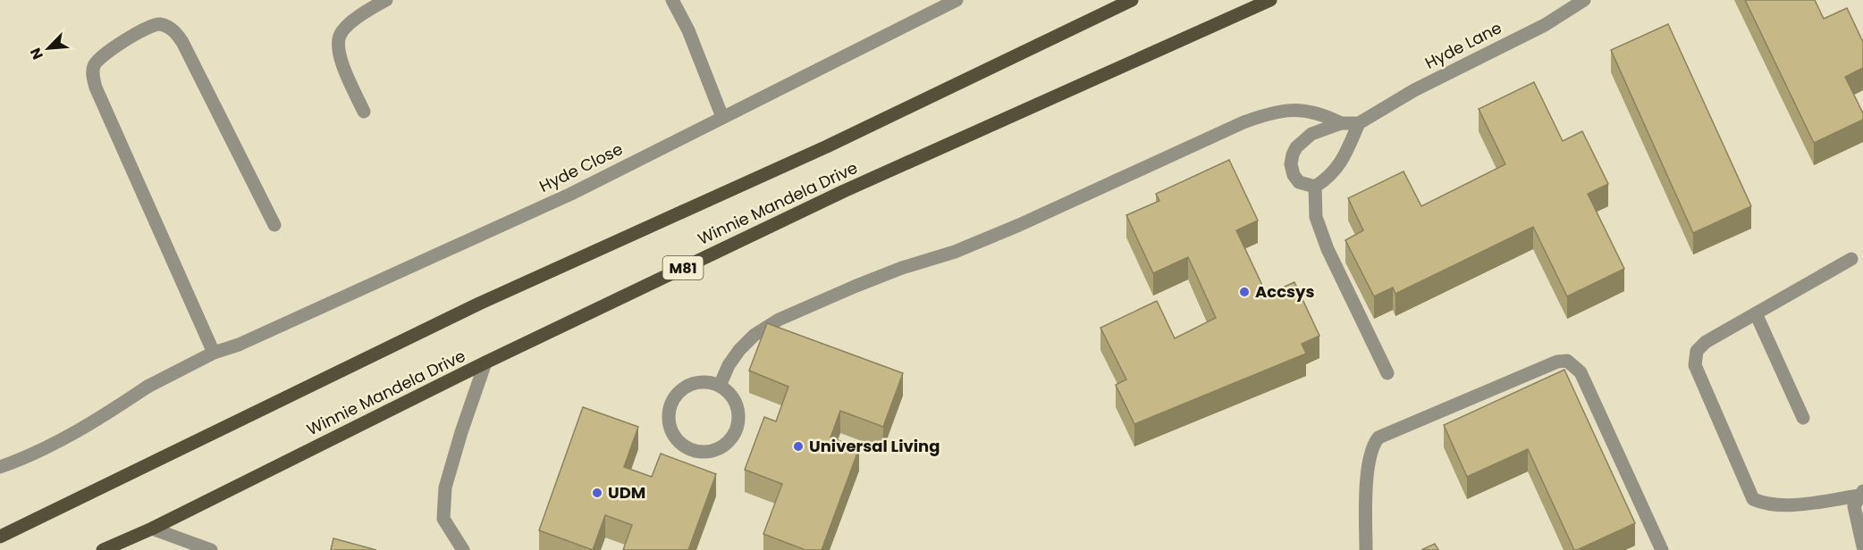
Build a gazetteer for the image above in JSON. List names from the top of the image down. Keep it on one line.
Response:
{"streets":{"main road":["Winnie Mandela Drive","M81"],"street":["Hyde Lane","Hyde Close"]},"places":["Accsys","Universal Living","UDM"],"north":"bottom left"}
